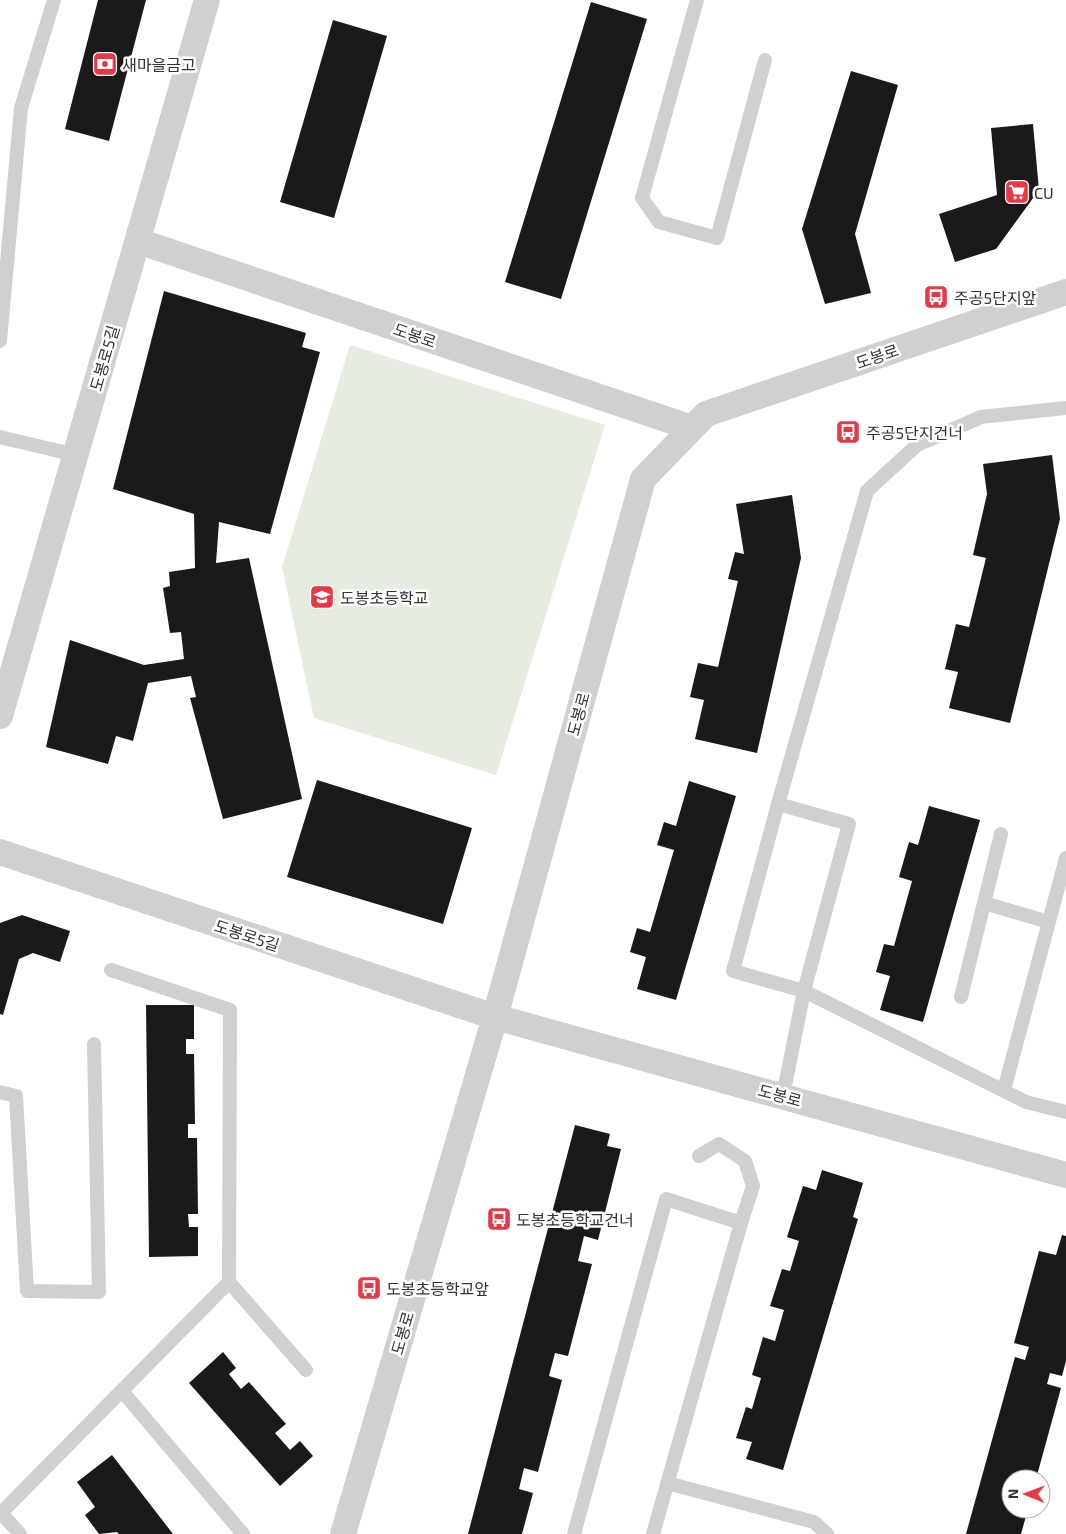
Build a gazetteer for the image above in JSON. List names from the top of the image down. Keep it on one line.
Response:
{"streets":{"street":["도봉로","도봉로5길"]},"crossings":[["도봉로","도봉로5길"]],"places":{"bank":["새마을금고"],"supermarket":["CU"],"bus stop":["주공5단지앞","주공5단지건너","도봉초등학교건너","도봉초등학교앞"],"school or university":["도봉초등학교"]},"north":"left"}
